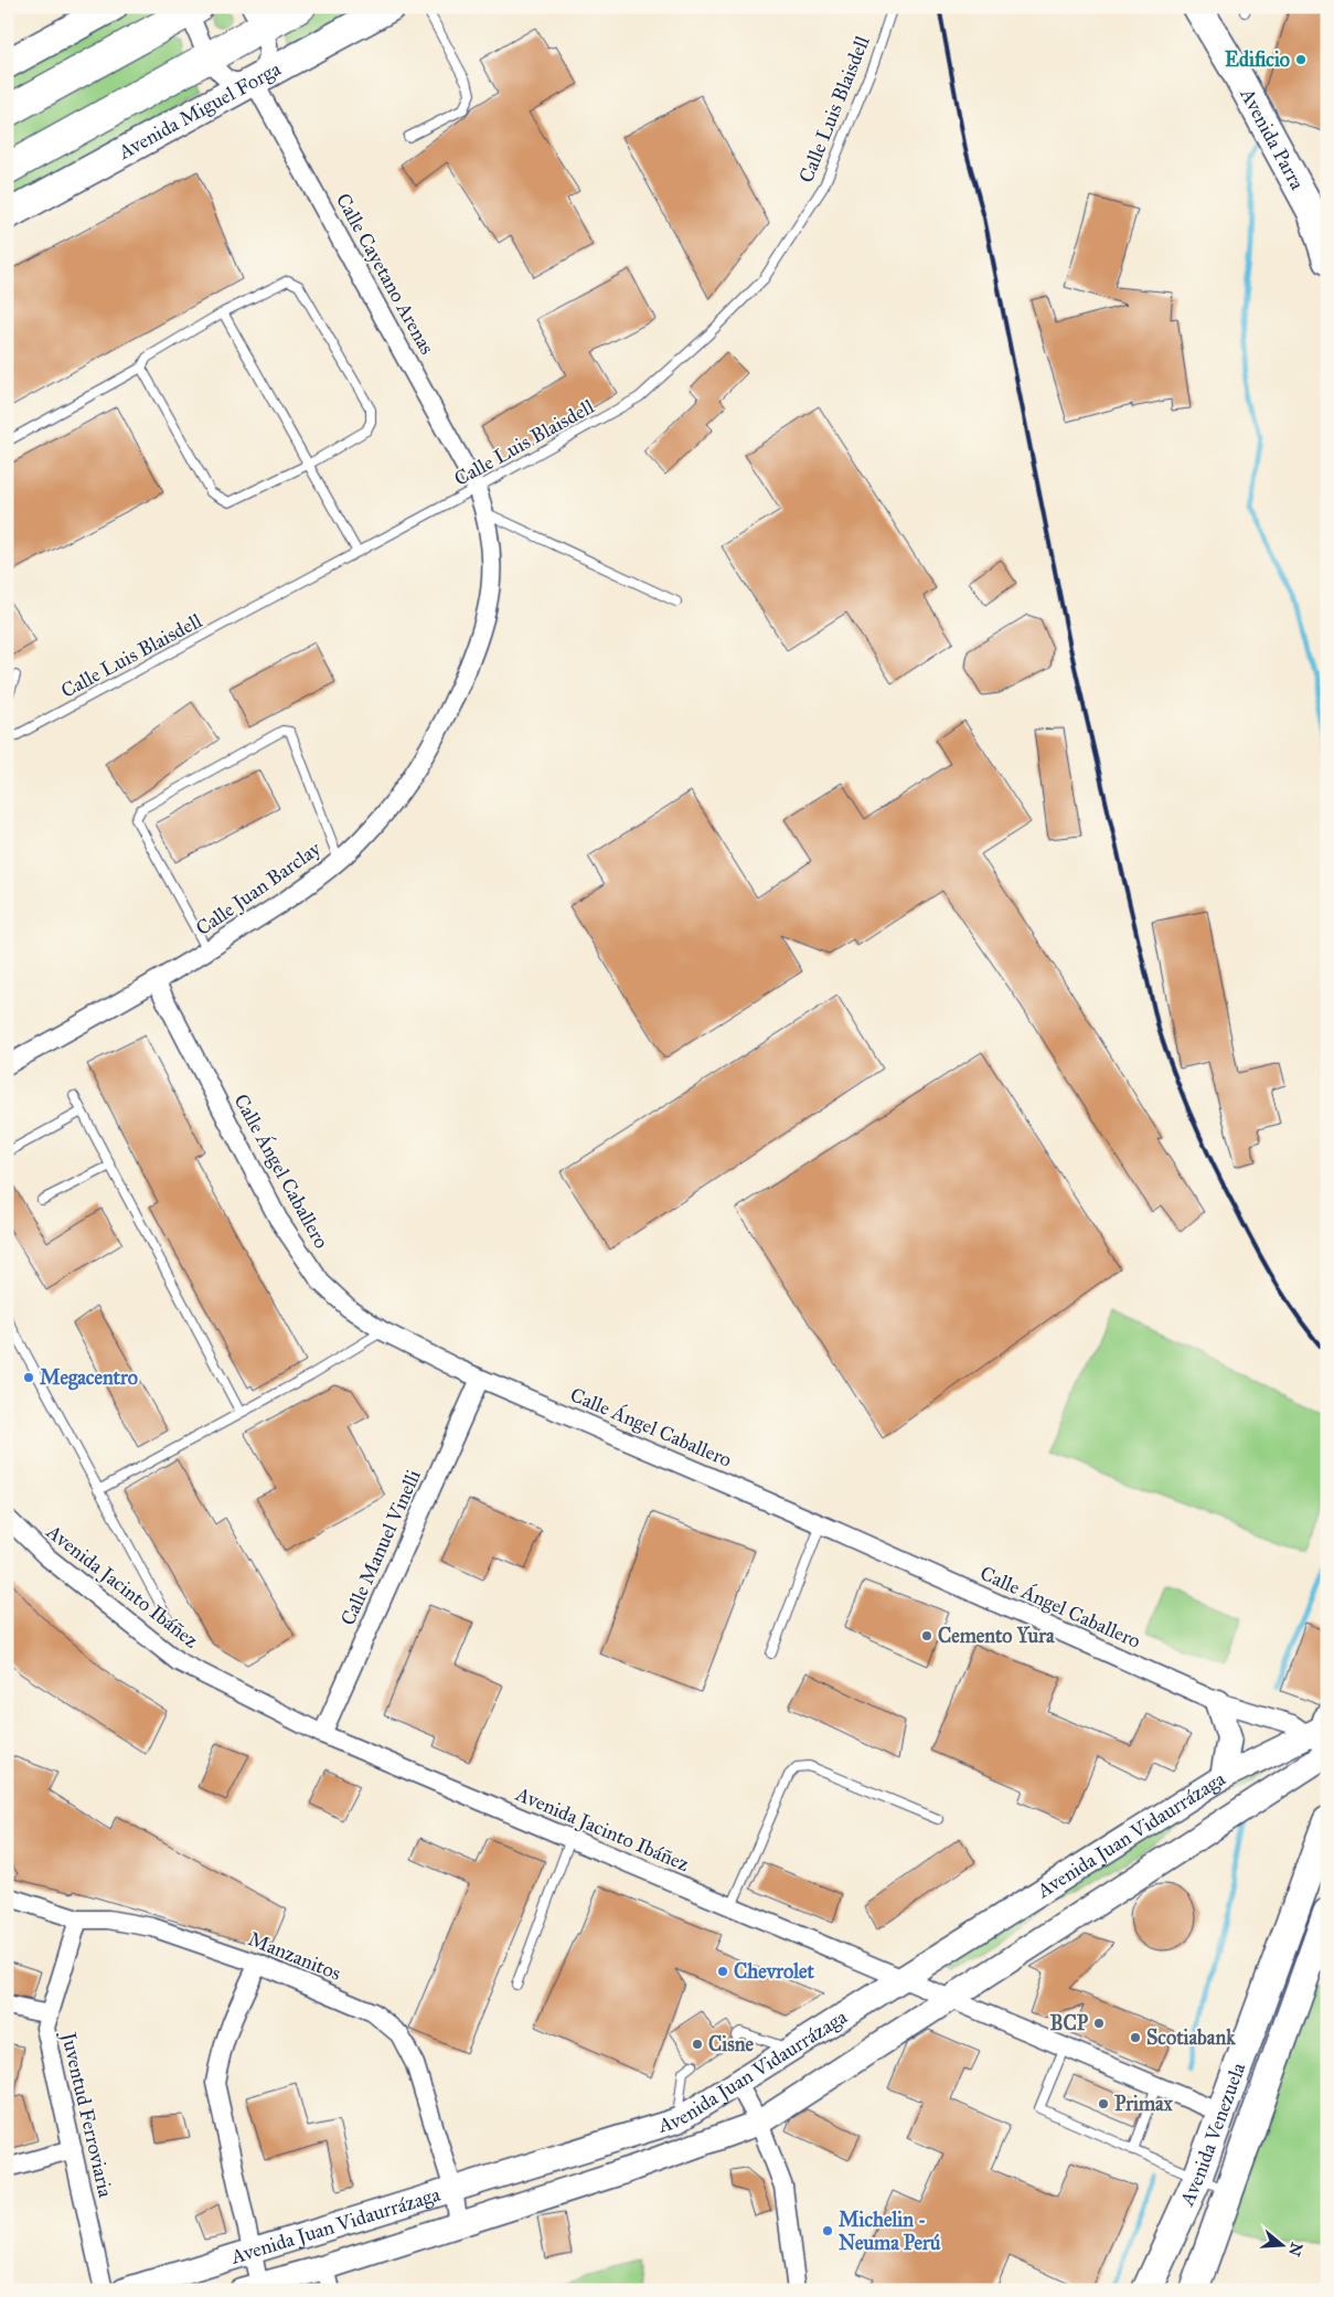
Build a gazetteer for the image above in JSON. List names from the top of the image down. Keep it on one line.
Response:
{"streets":{"highway":["Avenida Miguel Forga"],"main road":["Avenida Parra","Avenida Juan Vidaurrázaga","Avenida Venezuela"],"street":["Calle Cayetano Arenas","Calle Juan Barclay","Calle Ángel Caballero","Calle Manuel Vinelli","Avenida Jacinto Ibáñez","Manzanitos","Juventud Ferroviaria"],"lane":["Calle Luis Blaisdell"]},"crossings":[["Calle Luis Blaisdell","Calle Cayetano Arenas"],["Calle Luis Blaisdell","Calle Juan Barclay"],["Avenida Miguel Forga","Calle Cayetano Arenas"],["Calle Cayetano Arenas","Calle Juan Barclay"],["Calle Juan Barclay","Calle Ángel Caballero"],["Calle Ángel Caballero","Calle Manuel Vinelli"],["Calle Ángel Caballero","Avenida Juan Vidaurrázaga"],["Calle Manuel Vinelli","Avenida Jacinto Ibáñez"],["Avenida Jacinto Ibáñez","Avenida Juan Vidaurrázaga"],["Avenida Jacinto Ibáñez","Avenida Venezuela"],["Avenida Juan Vidaurrázaga","Manzanitos"],["Manzanitos","Juventud Ferroviaria"]],"places":["Edificio","Megacentro","Cemento Yura","Chevrolet","BCP","Scotiabank","Cisne","Primax","Michelin - Neuma Perú"],"north":"right"}
